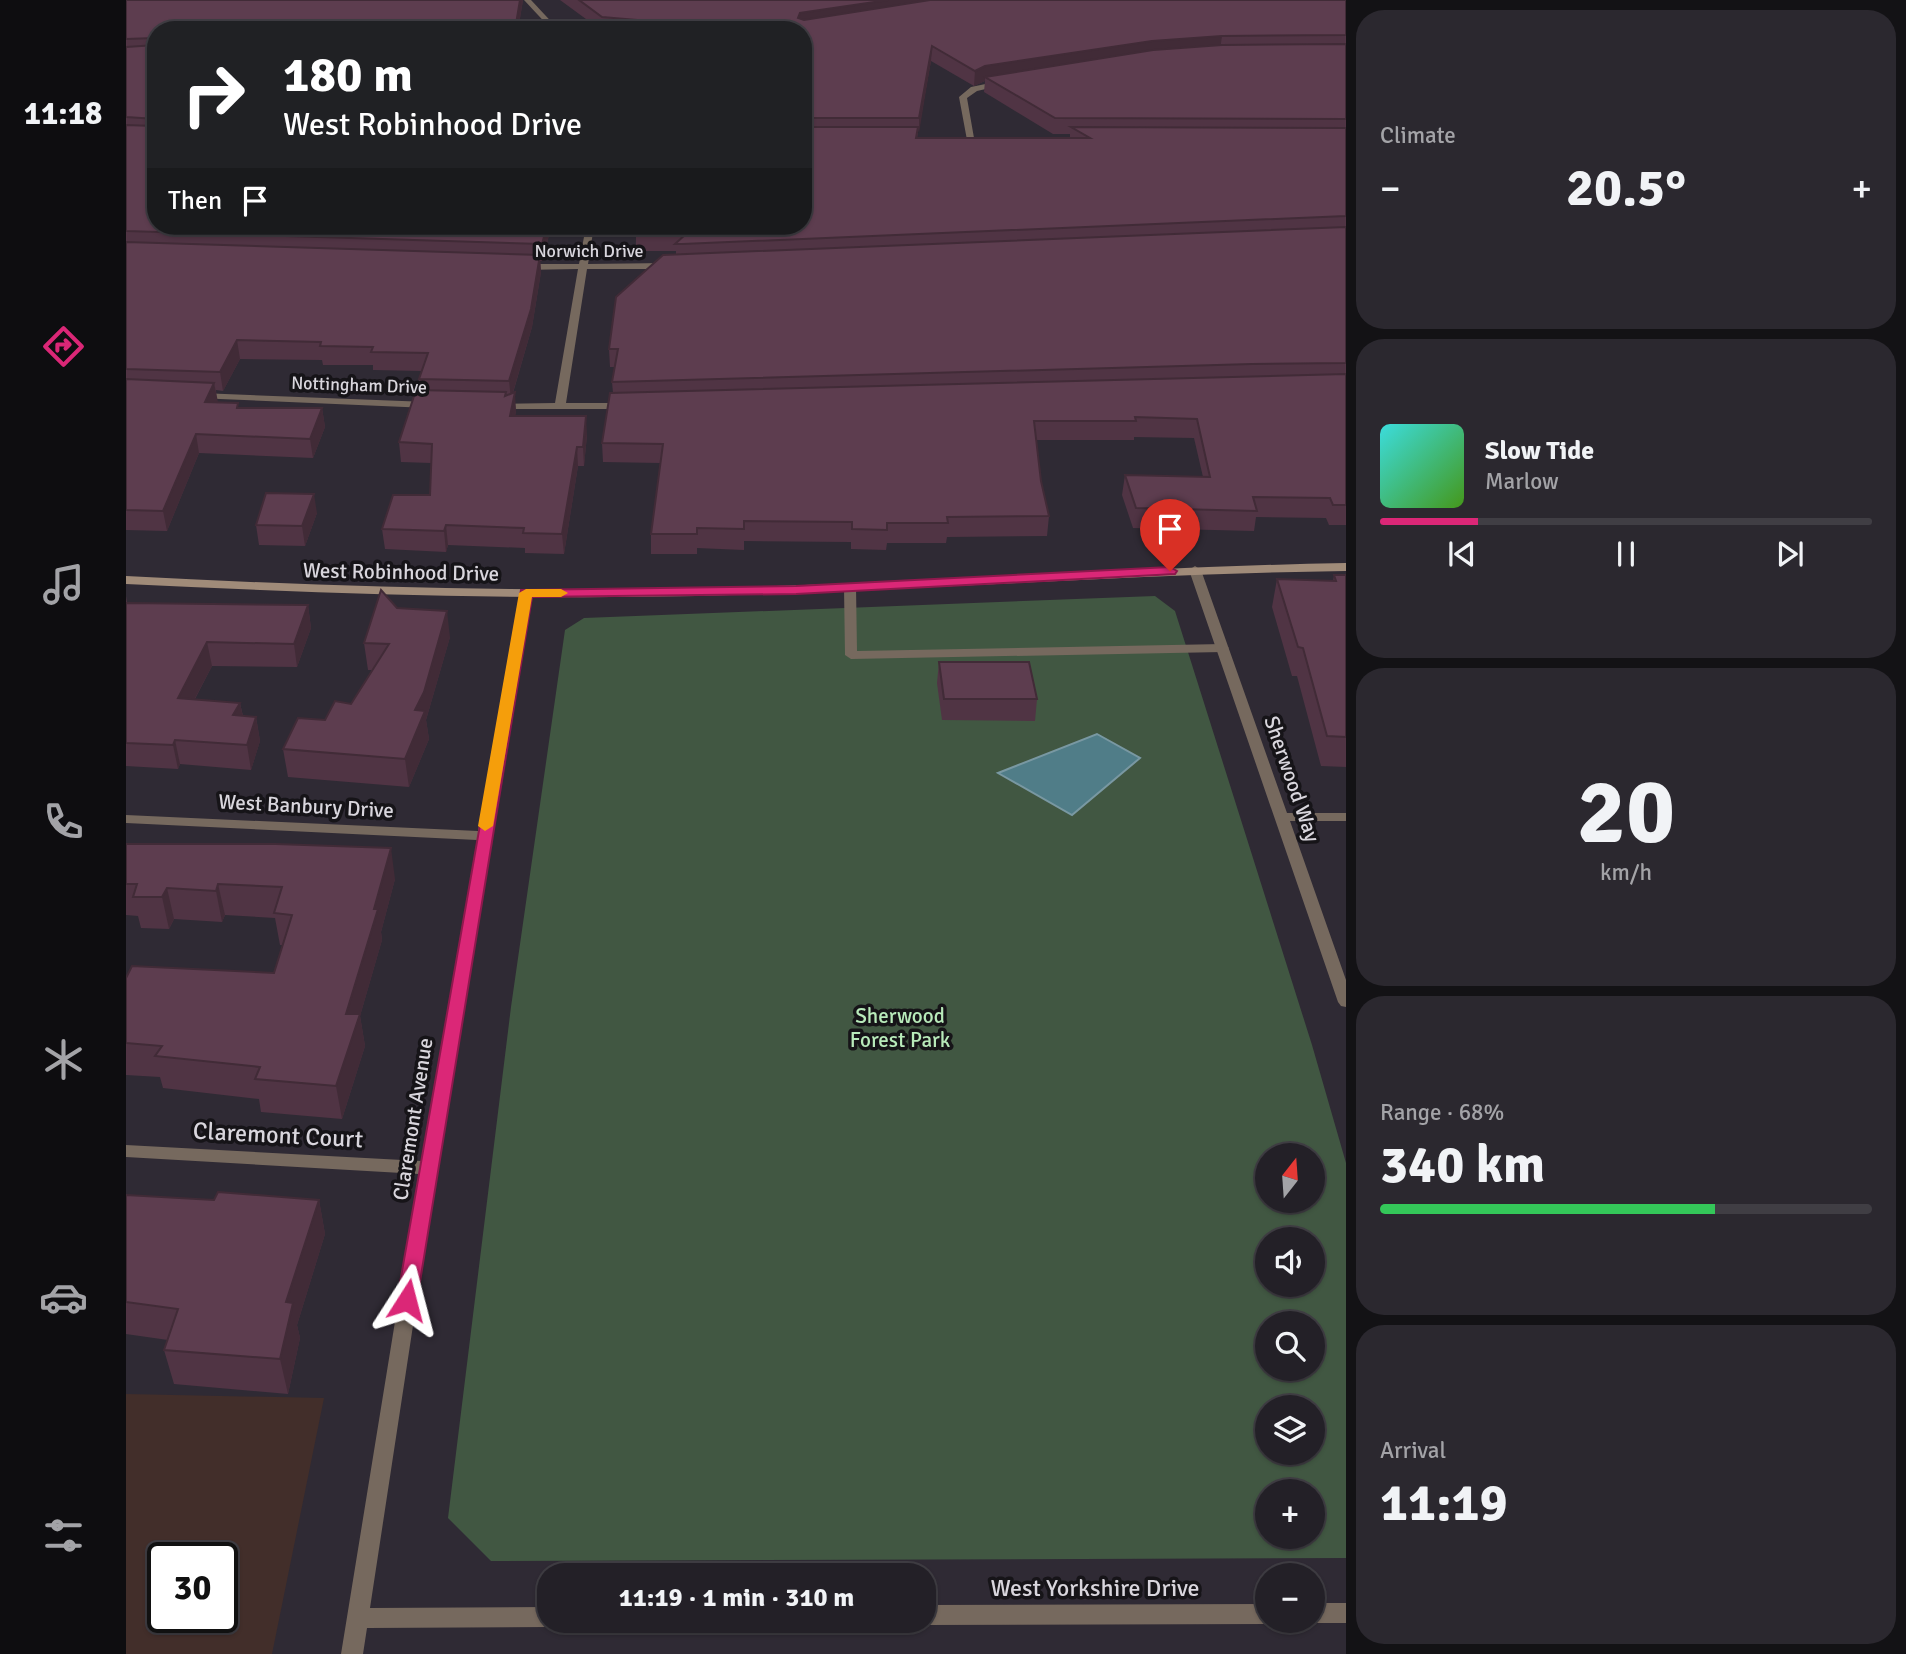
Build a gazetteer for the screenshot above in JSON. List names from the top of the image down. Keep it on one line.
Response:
{"streets":{"street":["Norwich Drive","Nottingham Drive","West Robinhood Drive","Sherwood Way","West Banbury Drive","Claremont Avenue","Claremont Court","West Yorkshire Drive"]},"crossings":[["West Robinhood Drive","Sherwood Way"],["West Robinhood Drive","Claremont Avenue"],["West Banbury Drive","Claremont Avenue"],["Claremont Avenue","Claremont Court"]],"parks":["Sherwood Forest Park"],"north":"top","page":{"tabs":"11:18","tile":["Climate",["20","km/h"],["Range · 68%","340 km"],["Arrival","11:19"]],"turn":["180 m","West Robinhood Drive"],"heat":["−","20.5°","+"],"then":"Then","song":["Slow Tide","Marlow"],"map_buttons":["+","−"],"limit":"30","trip":"11:19 · 1 min · 310 m"}}
